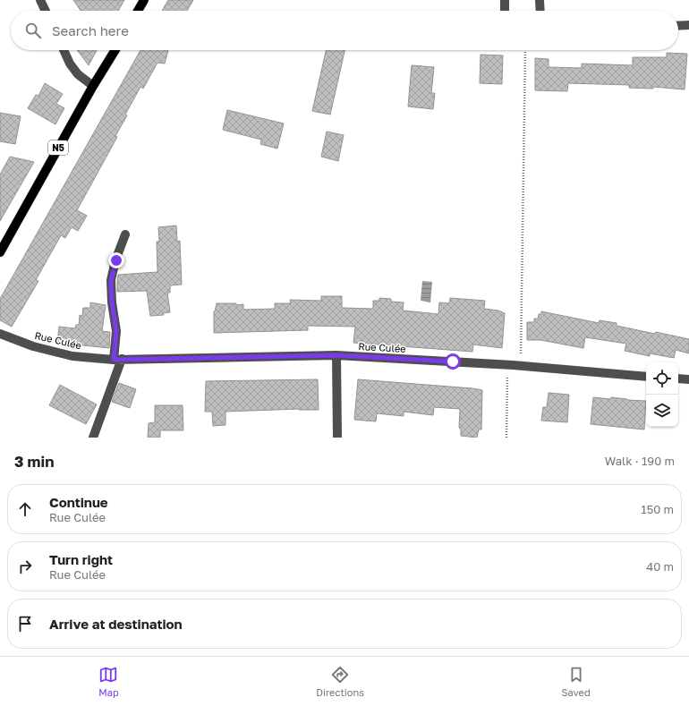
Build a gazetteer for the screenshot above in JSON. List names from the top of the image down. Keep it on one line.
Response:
{"streets":{"main road":["N5"],"street":["Rue Culée"]},"page":{"search":"Search here","heading":["3 min","Walk · 190 m"],"list":[["Continue","Rue Culée","150 m"],["Turn right","Rue Culée","40 m"],"Arrive at destination"],"nav":["Map","Directions","Saved"]}}
